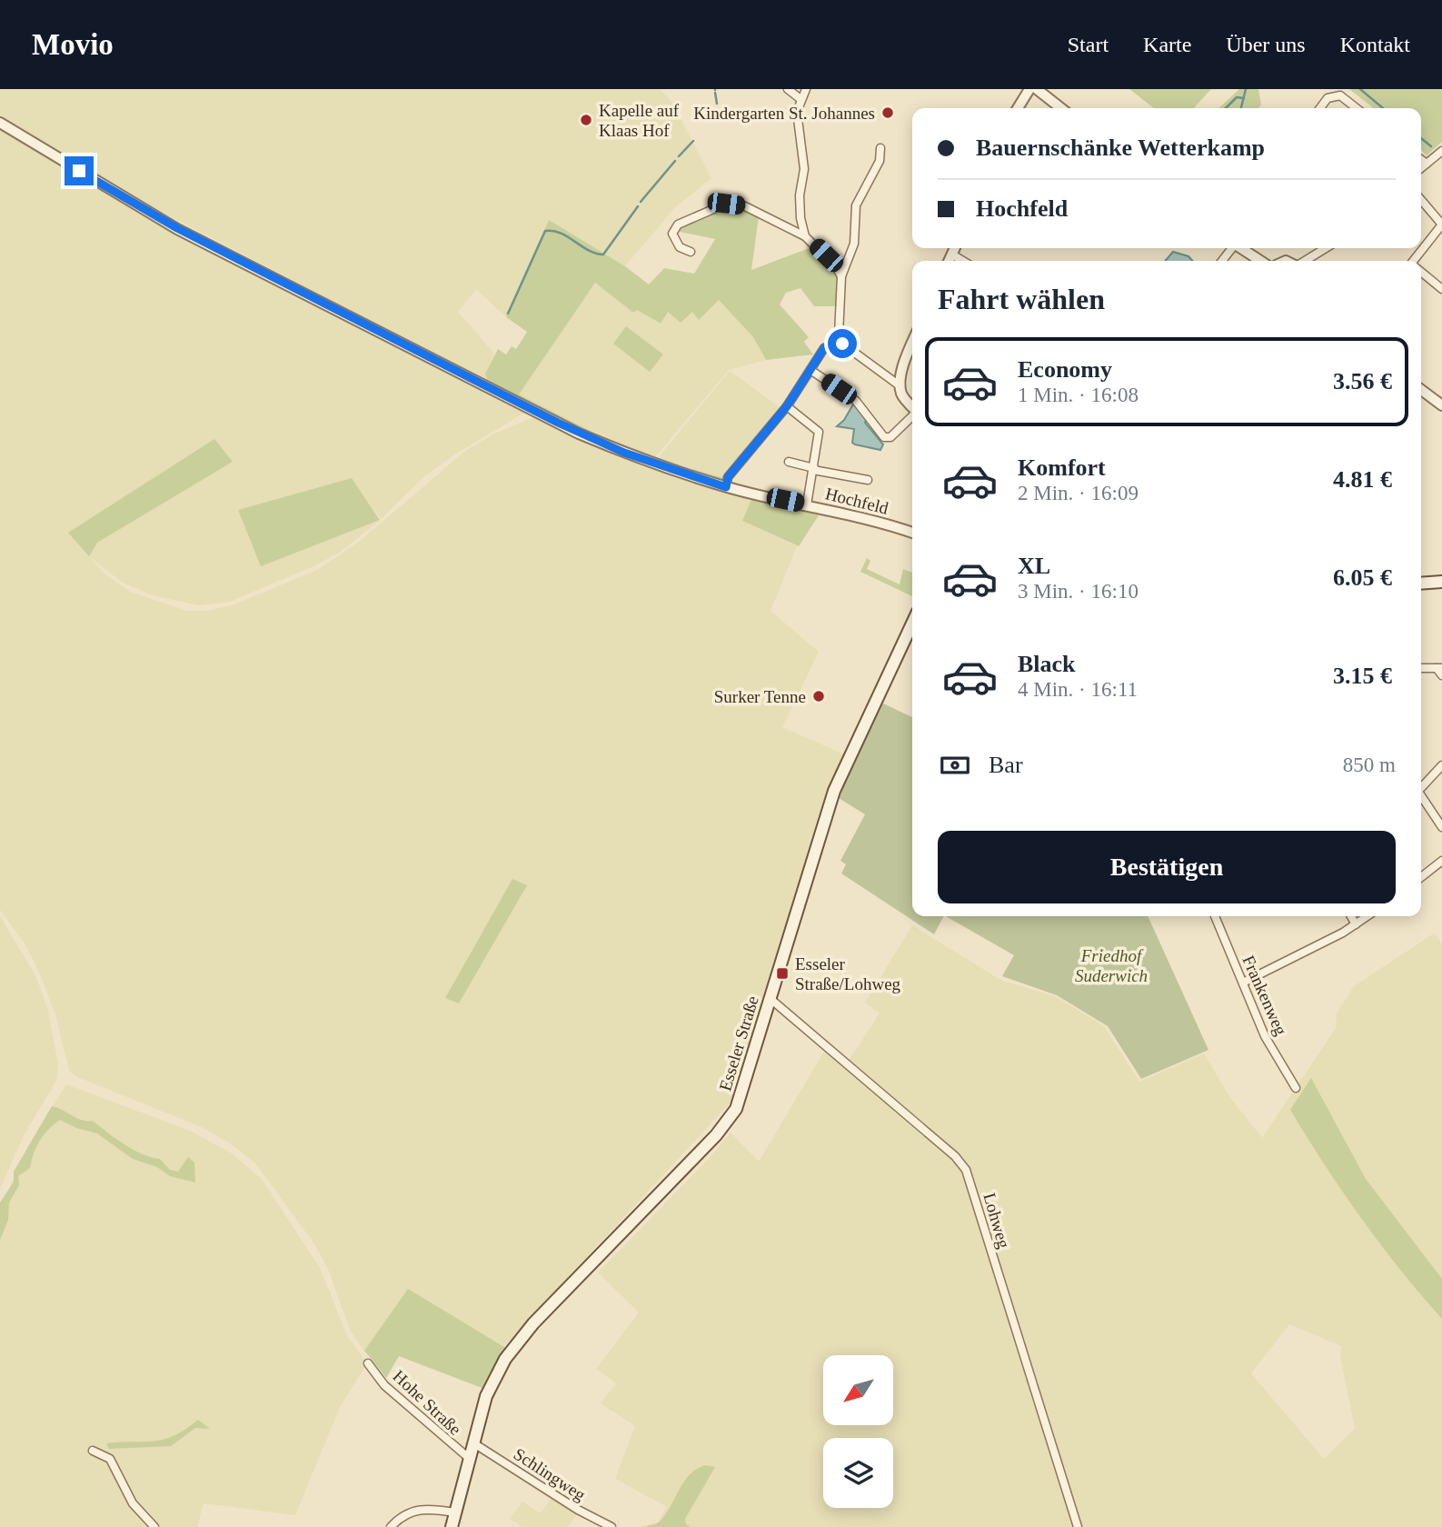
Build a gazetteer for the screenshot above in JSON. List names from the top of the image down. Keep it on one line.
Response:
{"streets":{"main road":["Esseler Straße"],"street":["Hochfeld","Frankenweg","Lohweg","Hohe Straße","Schlingweg"]},"crossings":[["Esseler Straße","Lohweg"],["Esseler Straße","Hohe Straße"],["Esseler Straße","Schlingweg"]],"parks":["Friedhof Suderwich"],"places":{"other":["Kindergarten St. Johannes","Kapelle auf Klaas Hof","Surker Tenne"],"transit":["Esseler Straße/Lohweg"]},"north":"bottom left","page":{"header":"Movio","nav":["Start","Karte","Über uns","Kontakt"],"banner":["Bauernschänke Wetterkamp","Hochfeld"],"heading":"Fahrt wählen","list":[{"name":"Economy","note":"1 Min. · 16:08","value":"3.56 €"},{"name":"Komfort","note":"2 Min. · 16:09","value":"4.81 €"},{"name":"XL","note":"3 Min. · 16:10","value":"6.05 €"},{"name":"Black","note":"4 Min. · 16:11","value":"3.15 €"}],"pay":["Bar","850 m"],"buttons":"Bestätigen"}}
